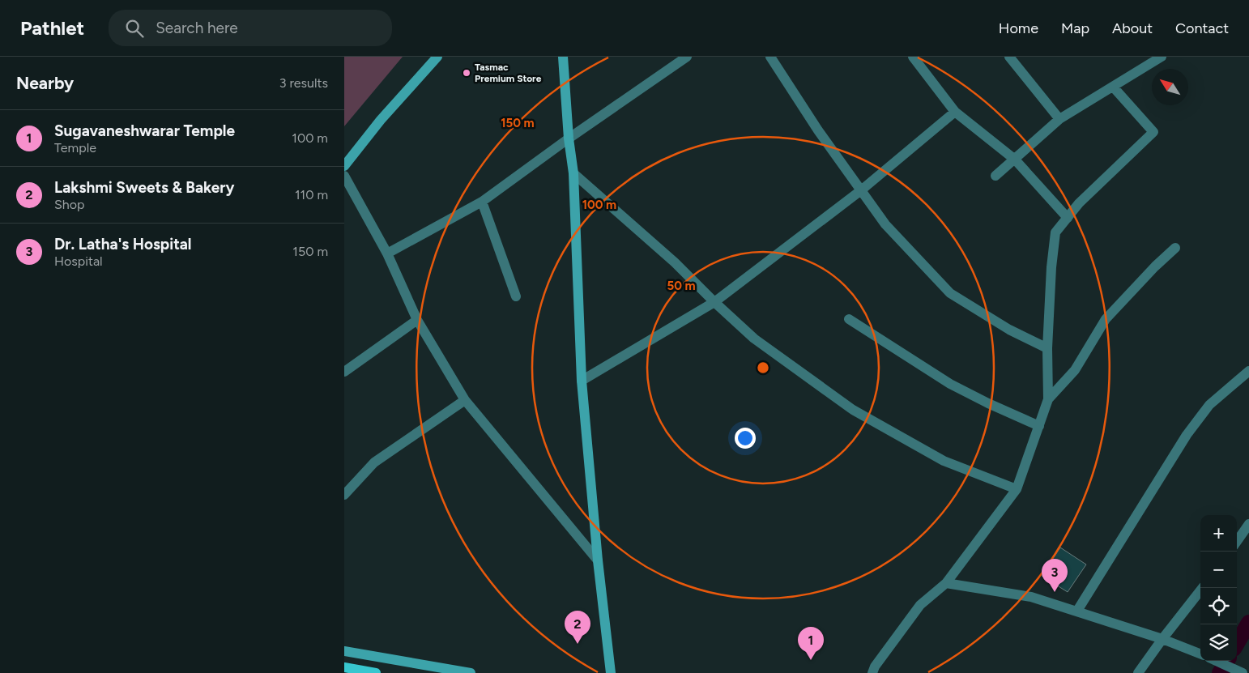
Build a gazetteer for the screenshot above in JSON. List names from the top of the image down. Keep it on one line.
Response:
{"places":["Tasmac Premium Store"],"north":"top left","page":{"header":"Pathlet","search":"Search here","nav":["Home","Map","About","Contact"],"heading":["Nearby","3 results"],"list":[{"mark":"1","name":"Sugavaneshwarar Temple","note":"Temple","value":"100 m"},{"mark":"2","name":"Lakshmi Sweets & Bakery","note":"Shop","value":"110 m"},{"mark":"3","name":"Dr. Latha's Hospital","note":"Hospital","value":"150 m"}],"map_buttons":["+","−"],"pins":["3","2","1"]},"rings":["150 m","100 m","50 m"]}
